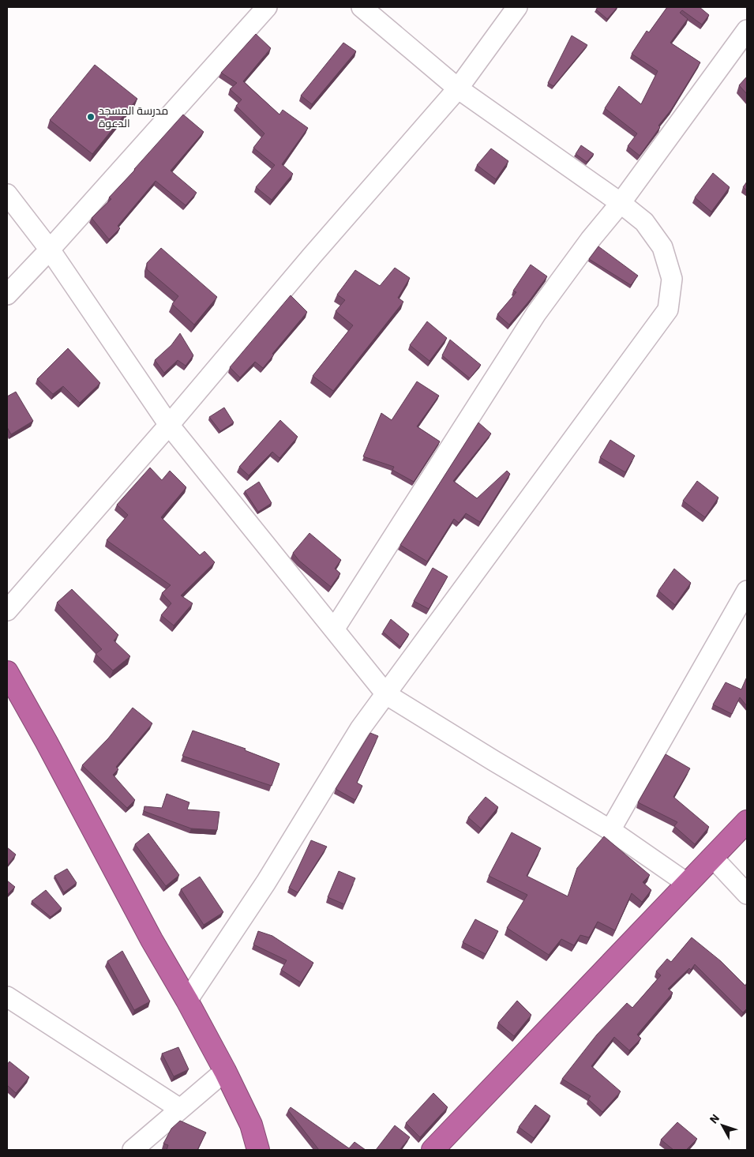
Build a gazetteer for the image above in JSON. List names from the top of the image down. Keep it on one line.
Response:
{"places":["مدرسة المسجد الدعوة"],"north":"top left"}
